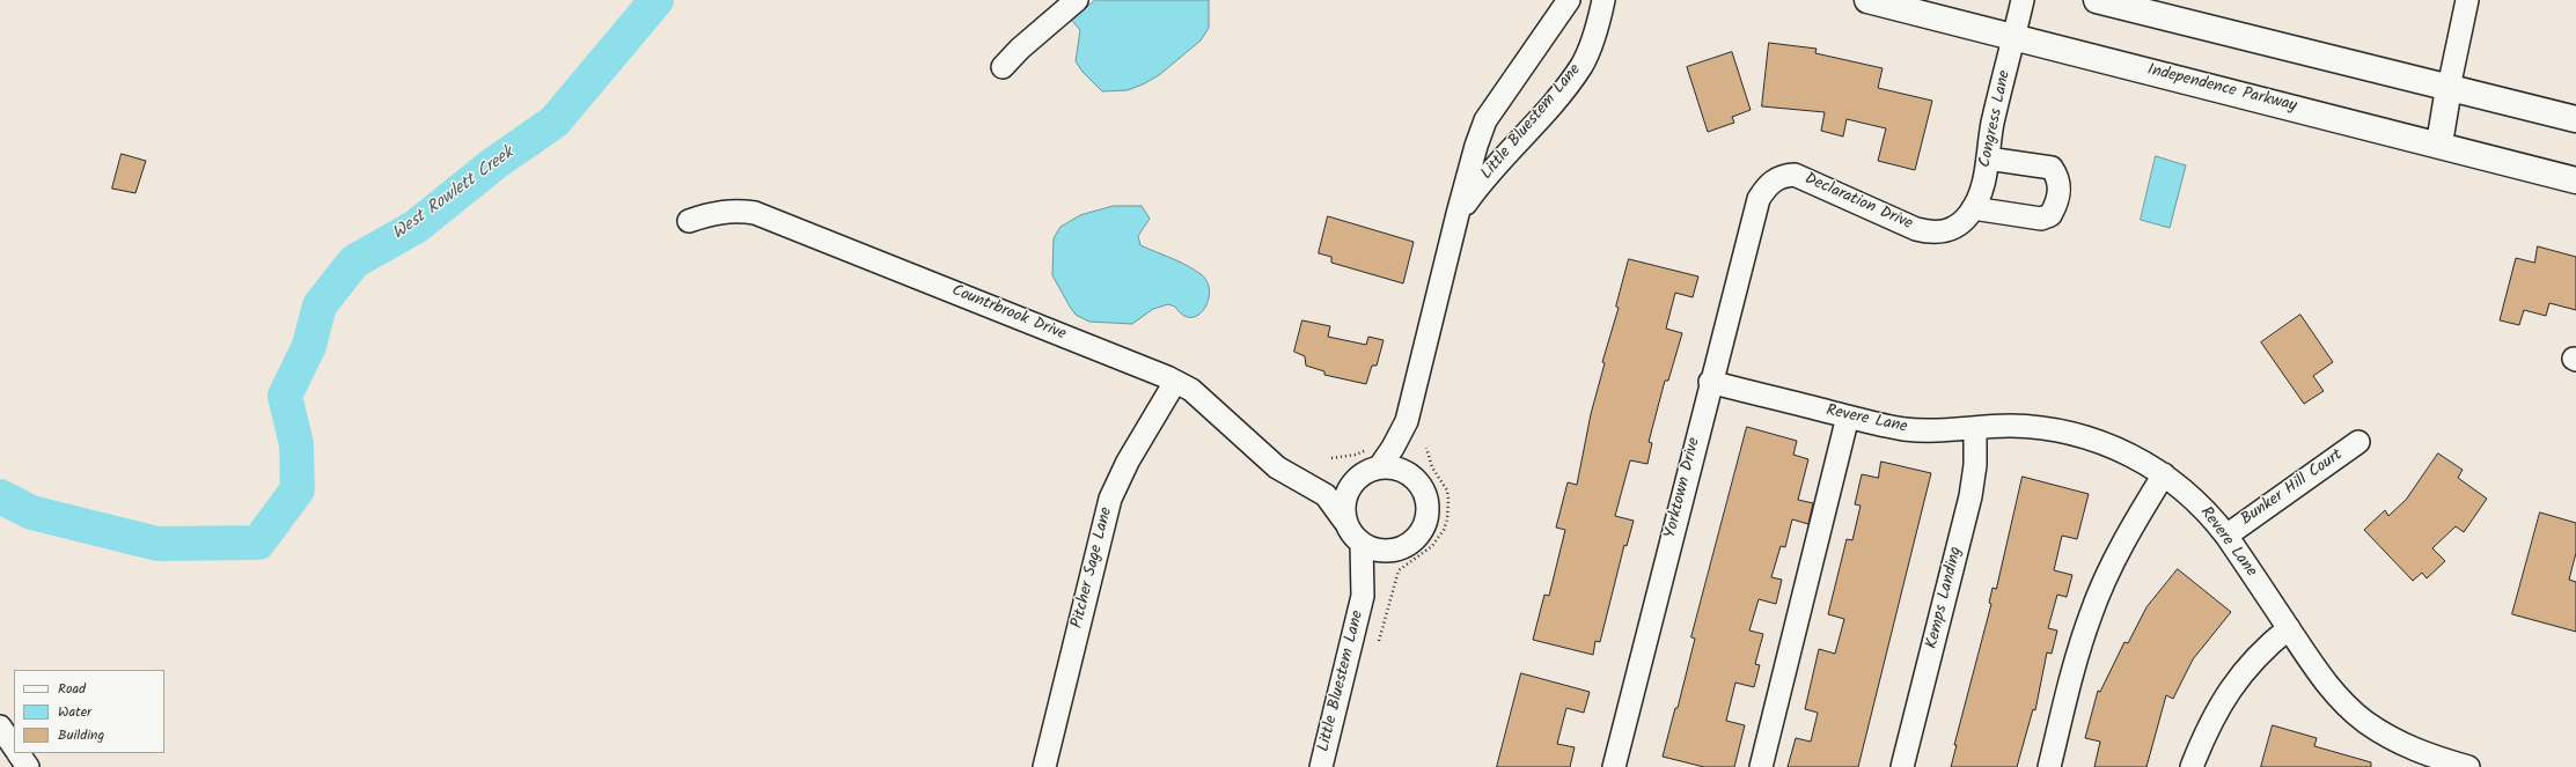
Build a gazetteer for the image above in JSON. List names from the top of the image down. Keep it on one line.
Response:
{"streets":{"main road":["Independence Parkway"],"street":["Congress Lane","Little Bluestem Lane","Declaration Drive","Countrbrook Drive","Revere Lane","Yorktown Drive","Bunker Hill Court","Pitcher Sage Lane","Kemps Landing"]},"crossings":[["Independence Parkway","Congress Lane"],["Congress Lane","Declaration Drive"],["Little Bluestem Lane","Countrbrook Drive"],["Declaration Drive","Yorktown Drive"],["Countrbrook Drive","Pitcher Sage Lane"],["Revere Lane","Yorktown Drive"],["Revere Lane","Bunker Hill Court"],["Revere Lane","Kemps Landing"]],"water":["West Rowlett Creek"],"legend":["Road","Water","Building"]}
